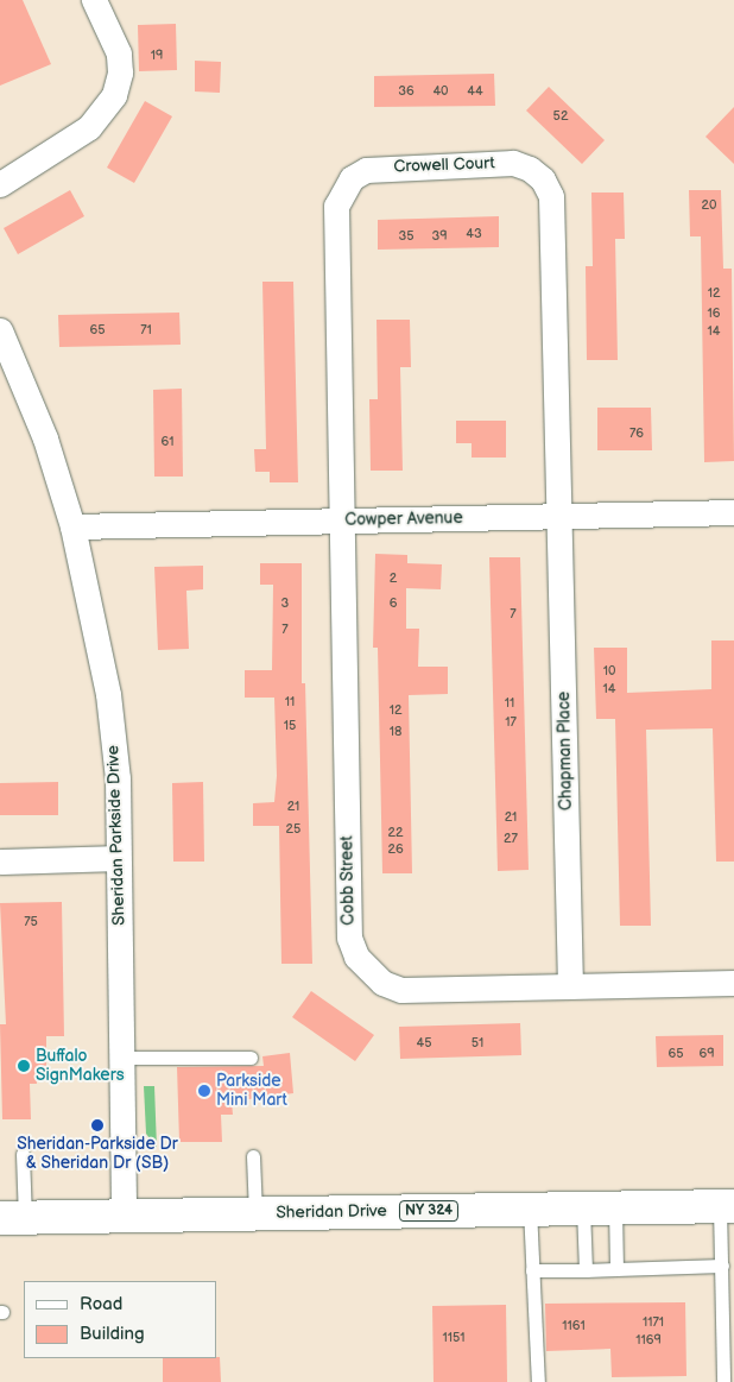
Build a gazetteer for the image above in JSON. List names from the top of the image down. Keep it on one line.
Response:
{"streets":{"main road":["NY 324","Sheridan Drive"],"street":["Crowell Court","Cowper Avenue","Chapman Place","Sheridan Parkside Drive","Cobb Street"]},"crossings":[["Crowell Court","Cowper Avenue"],["Crowell Court","Chapman Place"],["Crowell Court","Cobb Street"],["Cowper Avenue","Chapman Place"],["Cowper Avenue","Sheridan Parkside Drive"],["Cowper Avenue","Cobb Street"],["Chapman Place","Cobb Street"],["Sheridan Parkside Drive","Sheridan Drive"]],"places":["Buffalo SignMakers","Parkside Mini Mart","Sheridan-Parkside Dr & Sheridan Dr (SB)"],"house_numbers":["19","36","40","44","52","20","43","35","39","12","16","65","71","14","76","61","2","3","6","7","7","10","14","11","11","12","17","15","18","21","21","25","22","27","26","75","45","51","65","69","1171","1161","1151","1169"],"legend":["Road","Building"]}
